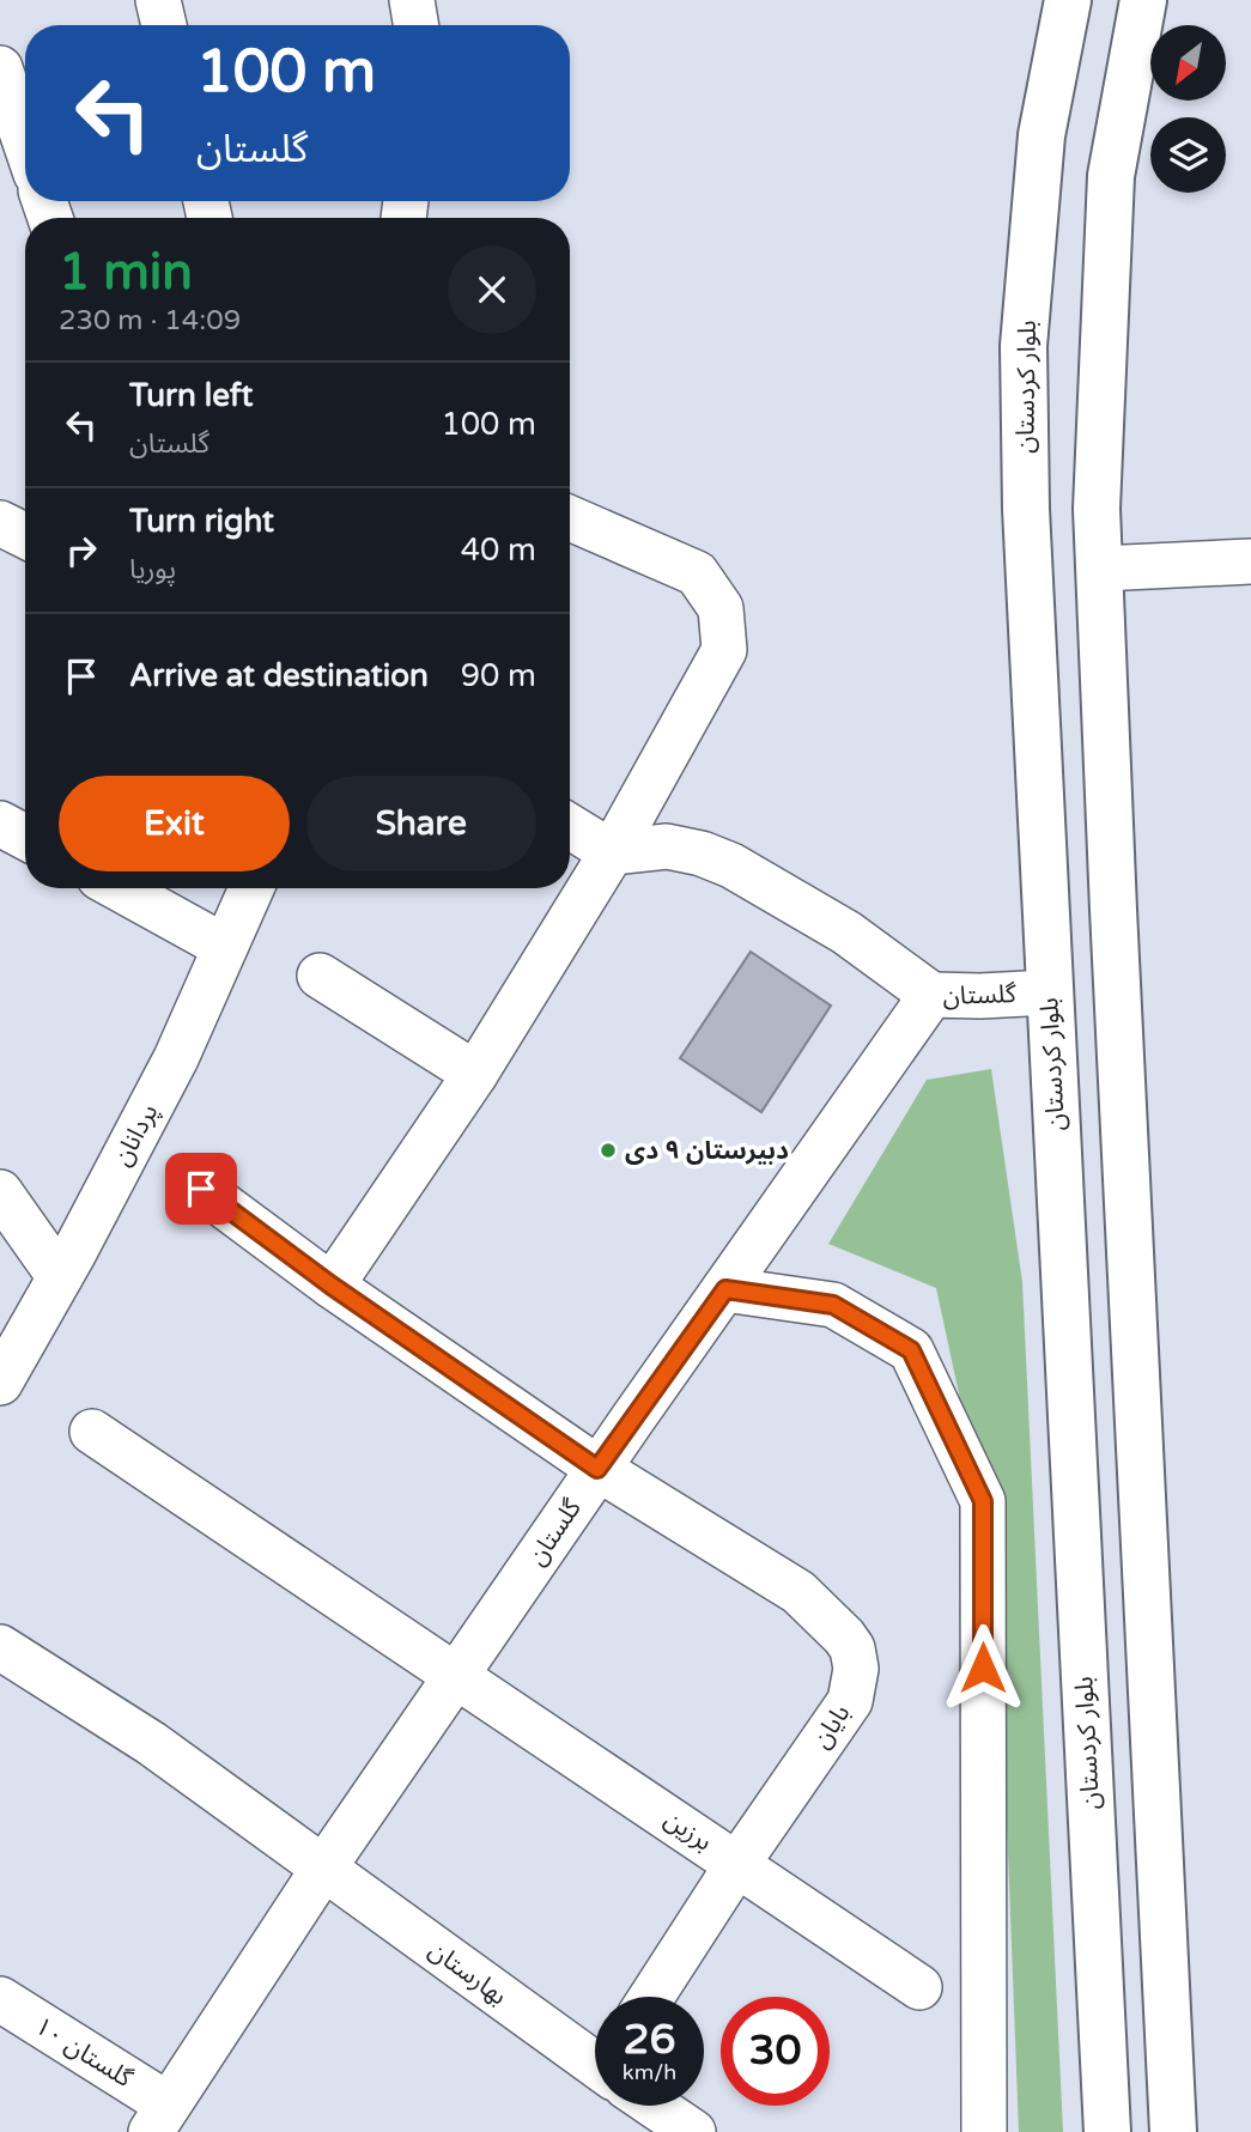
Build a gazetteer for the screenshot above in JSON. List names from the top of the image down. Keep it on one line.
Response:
{"streets":{"main road":["بلوار کردستان"],"street":["گلستان","پردانان","بایان","برزین","بهارستان","گلستان ۱۰"]},"crossings":[["بلوار کردستان","گلستان"],["گلستان","بایان"],["گلستان","برزین"],["گلستان","بهارستان"],["گلستان","گلستان ۱۰"],["بایان","برزین"]],"places":["دبیرستان ۹ دی"],"north":"bottom left","page":{"turn":["100 m","گلستان"],"heading":["1 min","230 m · 14:09"],"list":[{"name":"Turn left","note":"گلستان","value":"100 m"},{"name":"Turn right","note":"پوریا","value":"40 m"},{"name":"Arrive at destination","value":"90 m"}],"buttons":["Exit","Share"],"speed":"26 km/h","limit":"30"}}
